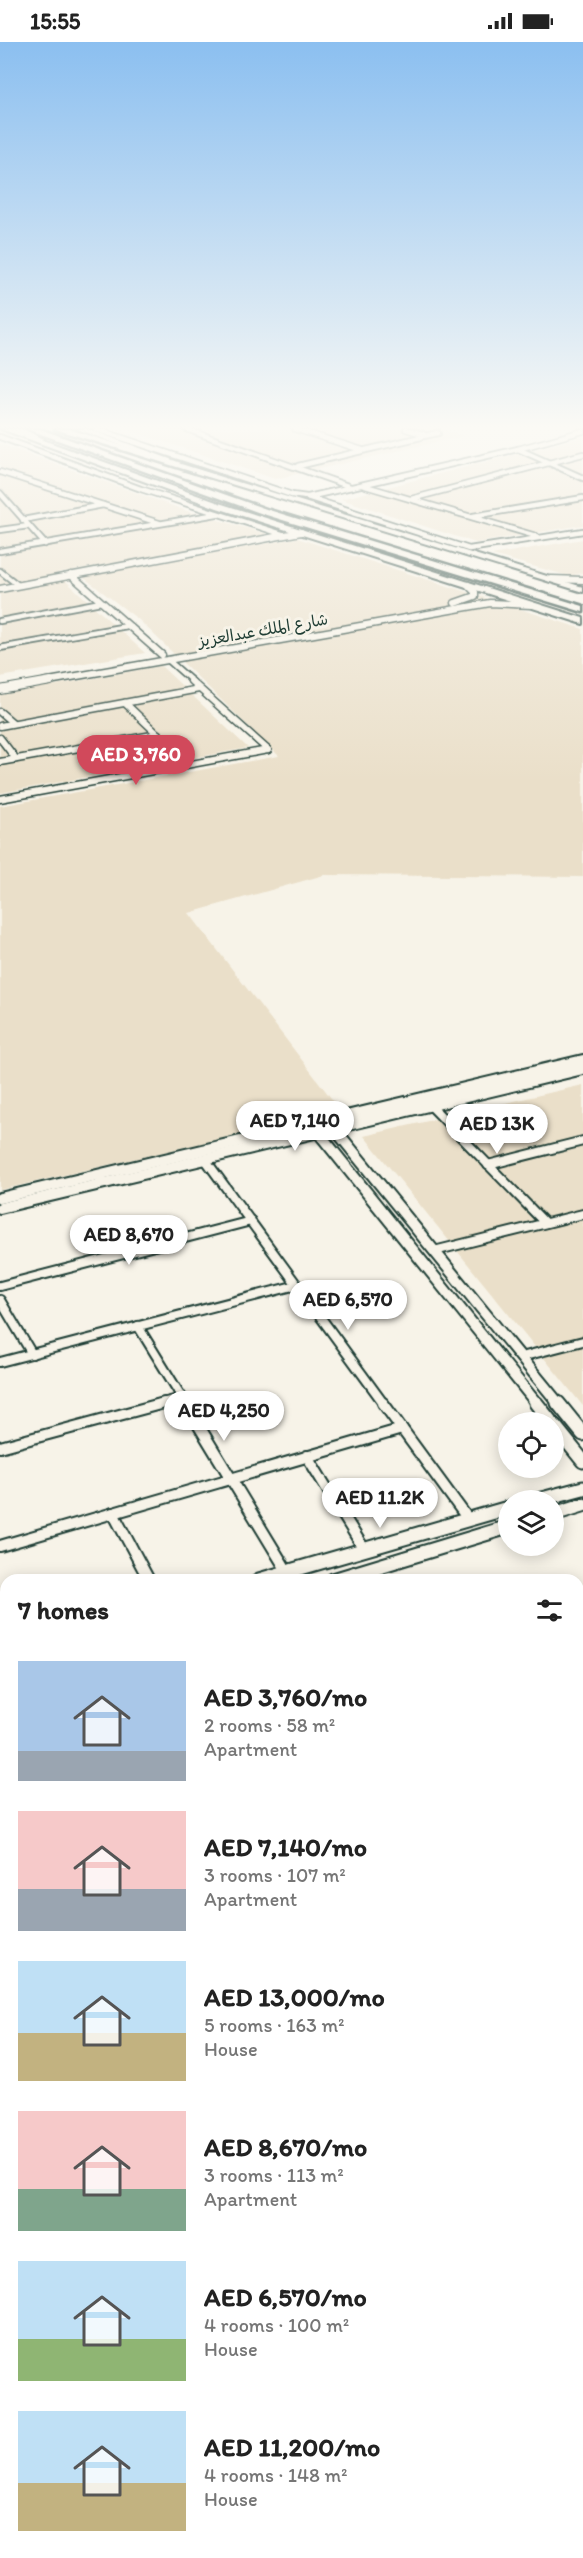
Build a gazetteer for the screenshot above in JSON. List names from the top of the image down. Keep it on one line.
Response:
{"streets":{"street":["شارع الملك عبدالعزيز"]},"page":{"status":"15:55","price":["AED 3,760","AED 7,140","AED 13K","AED 8,670","AED 6,570","AED 4,250","AED 11.2K"],"heading":"7 homes","list":[{"name":"AED 3,760/mo","note":"2 rooms · 58 m² · Apartment"},{"name":"AED 7,140/mo","note":"3 rooms · 107 m² · Apartment"},{"name":"AED 13,000/mo","note":"5 rooms · 163 m² · House"},{"name":"AED 8,670/mo","note":"3 rooms · 113 m² · Apartment"},{"name":"AED 6,570/mo","note":"4 rooms · 100 m² · House"},{"name":"AED 11,200/mo","note":"4 rooms · 148 m² · House"}]}}
